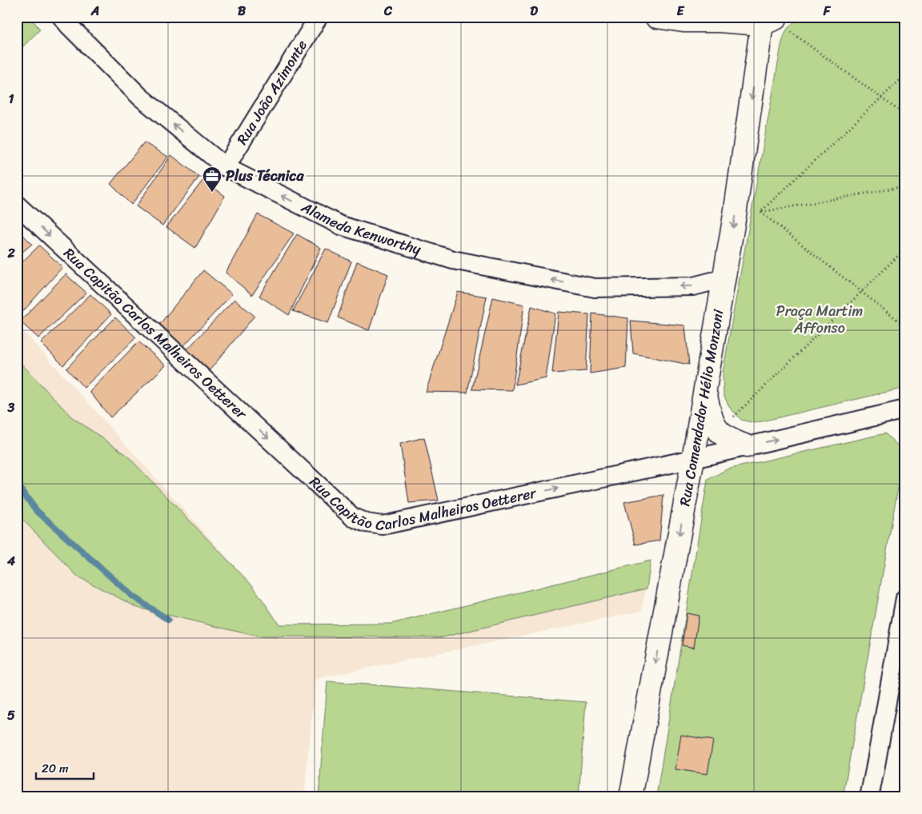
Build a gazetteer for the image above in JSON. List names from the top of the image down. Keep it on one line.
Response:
{"streets":{"street":["Rua João Azimonte","Alameda Kenworthy","Rua Capitão Carlos Malheiros Oetterer","Rua Comendador Hélio Monzoni"]},"crossings":[["Rua João Azimonte","Alameda Kenworthy"],["Alameda Kenworthy","Rua Comendador Hélio Monzoni"],["Rua Capitão Carlos Malheiros Oetterer","Rua Comendador Hélio Monzoni"]],"one_way":["Alameda Kenworthy","Rua Capitão Carlos Malheiros Oetterer","Rua Comendador Hélio Monzoni"],"parks":["Praça Martim Affonso"],"places":{"office":["Plus Técnica"]},"scale_bar":"20 m","grid":{"columns":["A","B","C","D","E","F"],"rows":["1","2","3","4","5"]}}
